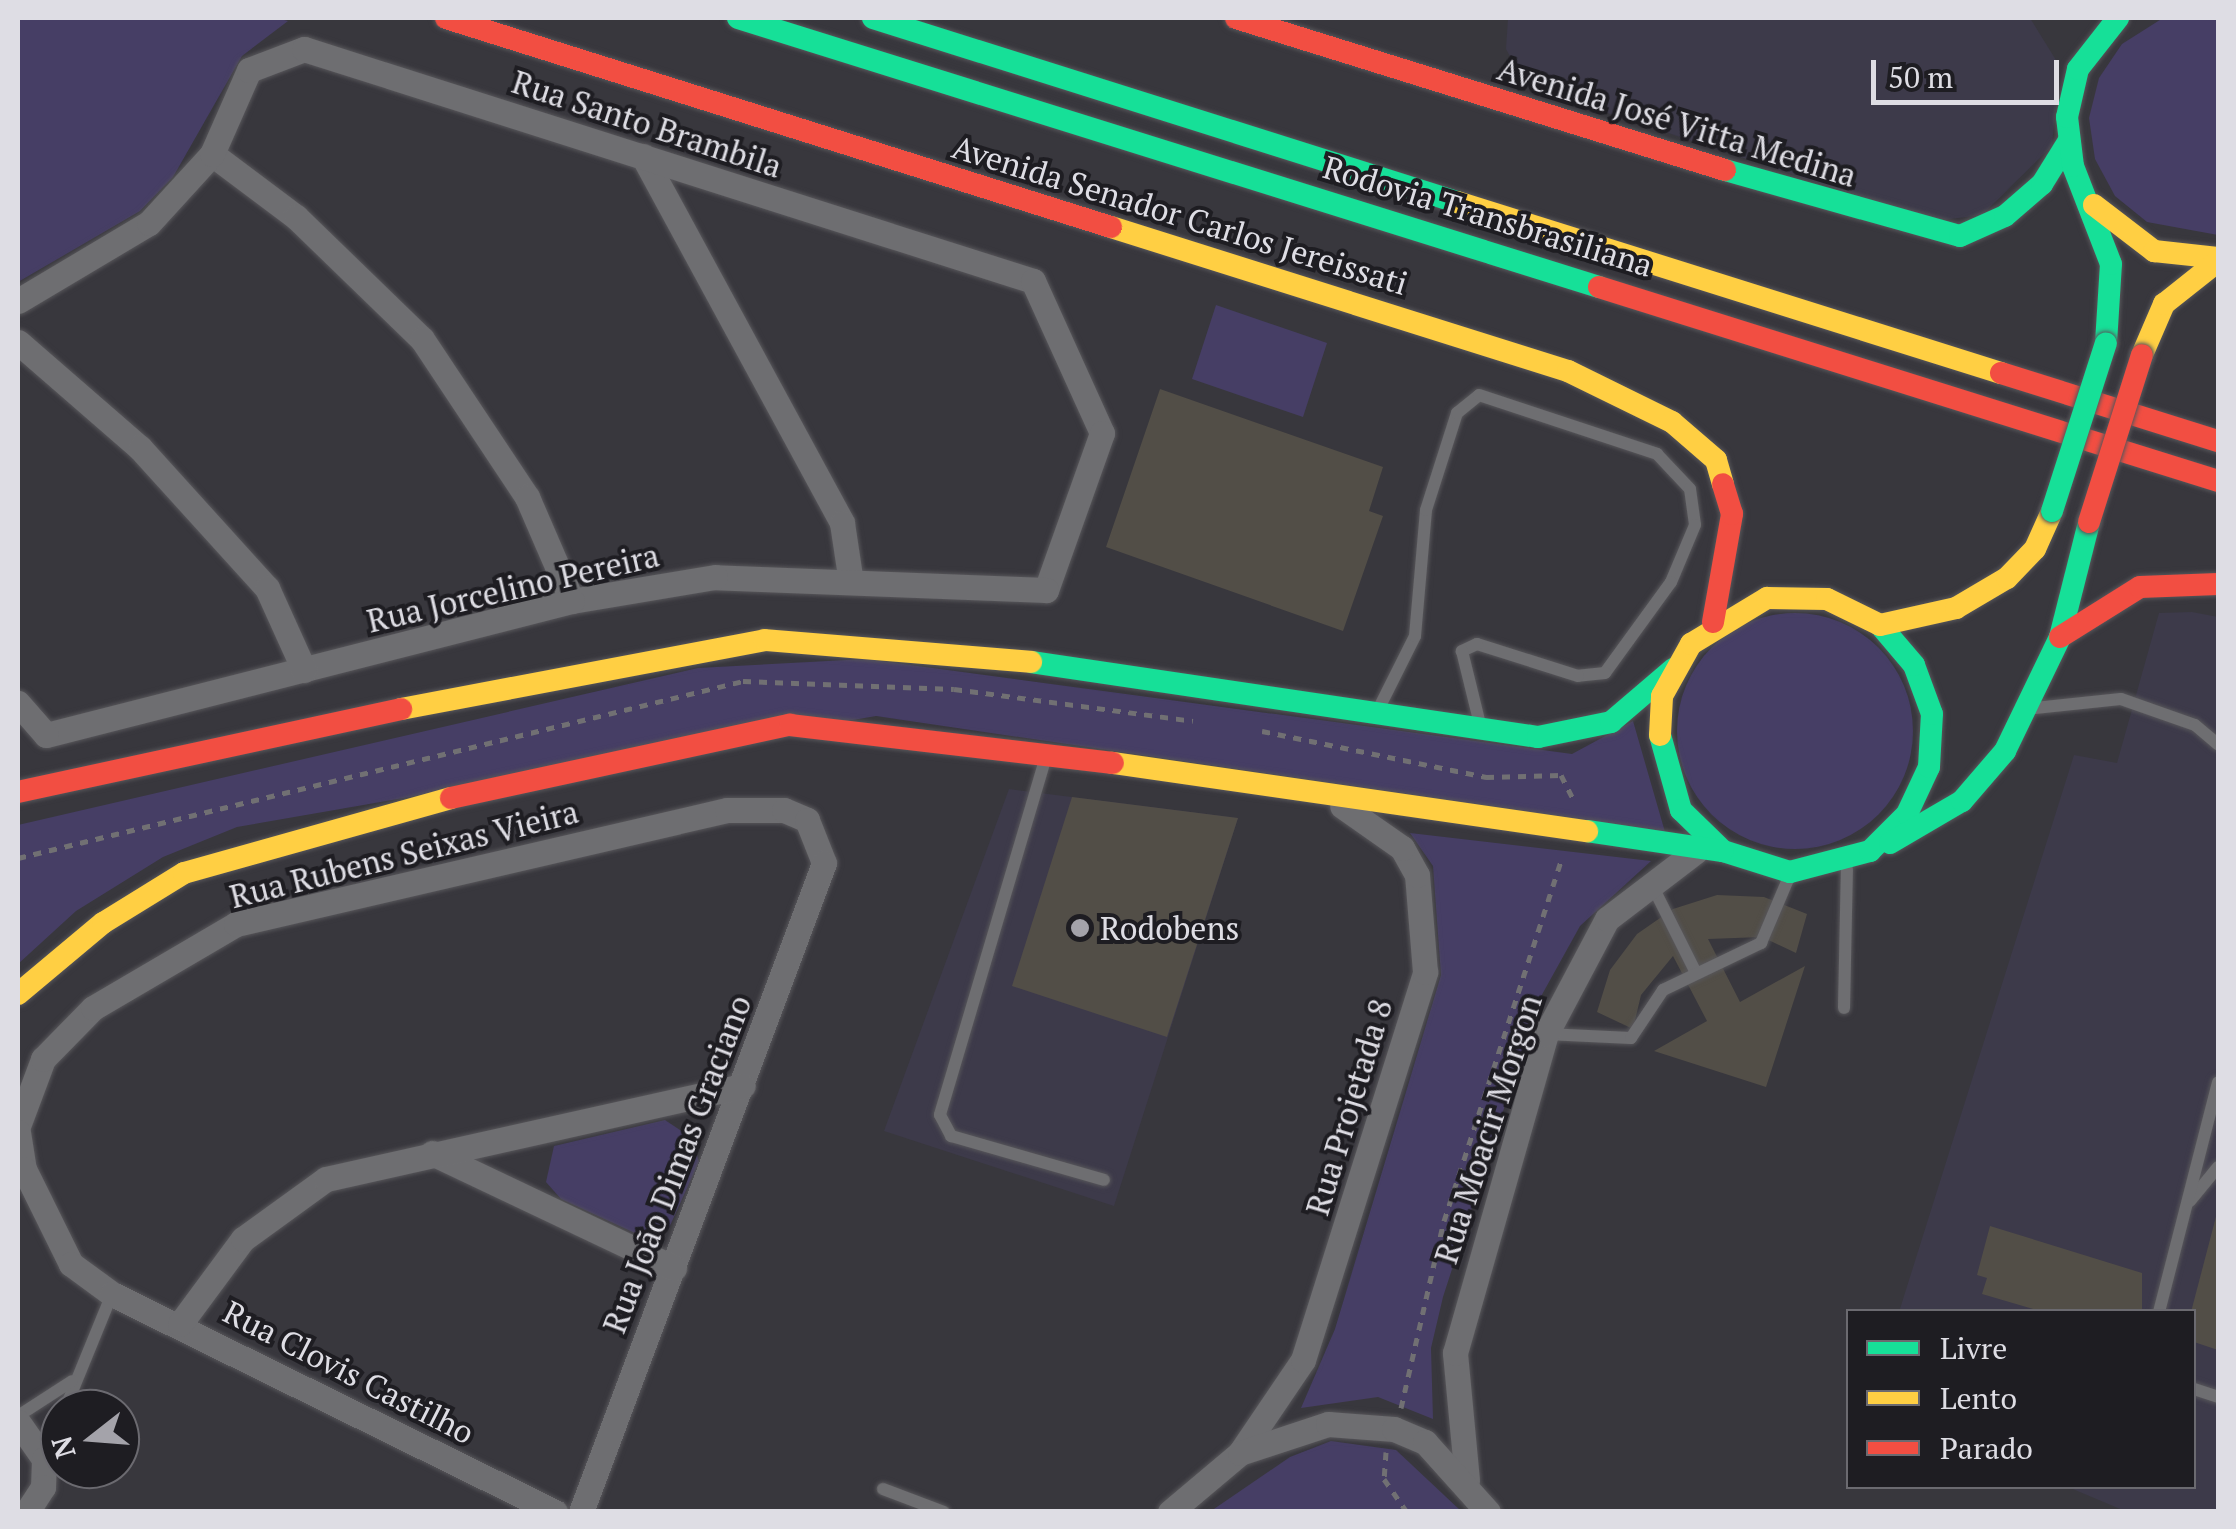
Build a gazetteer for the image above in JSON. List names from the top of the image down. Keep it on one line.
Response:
{"streets":{"main road":["Avenida José Vitta Medina","Avenida Senador Carlos Jereissati","Rodovia Transbrasiliana"],"street":["Rua Santo Brambila","Rua Jorcelino Pereira","Rua Rubens Seixas Vieira","Rua Projetada 8","Rua Moacir Morgon","Rua João Dimas Graciano","Rua Clovis Castilho"]},"crossings":[["Rua Santo Brambila","Rua Jorcelino Pereira"],["Rua Rubens Seixas Vieira","Rua João Dimas Graciano"],["Rua Rubens Seixas Vieira","Rua Clovis Castilho"]],"places":["Rodobens"],"legend":["Livre","Lento","Parado"],"scale_bar":"50 m","north":"left"}
